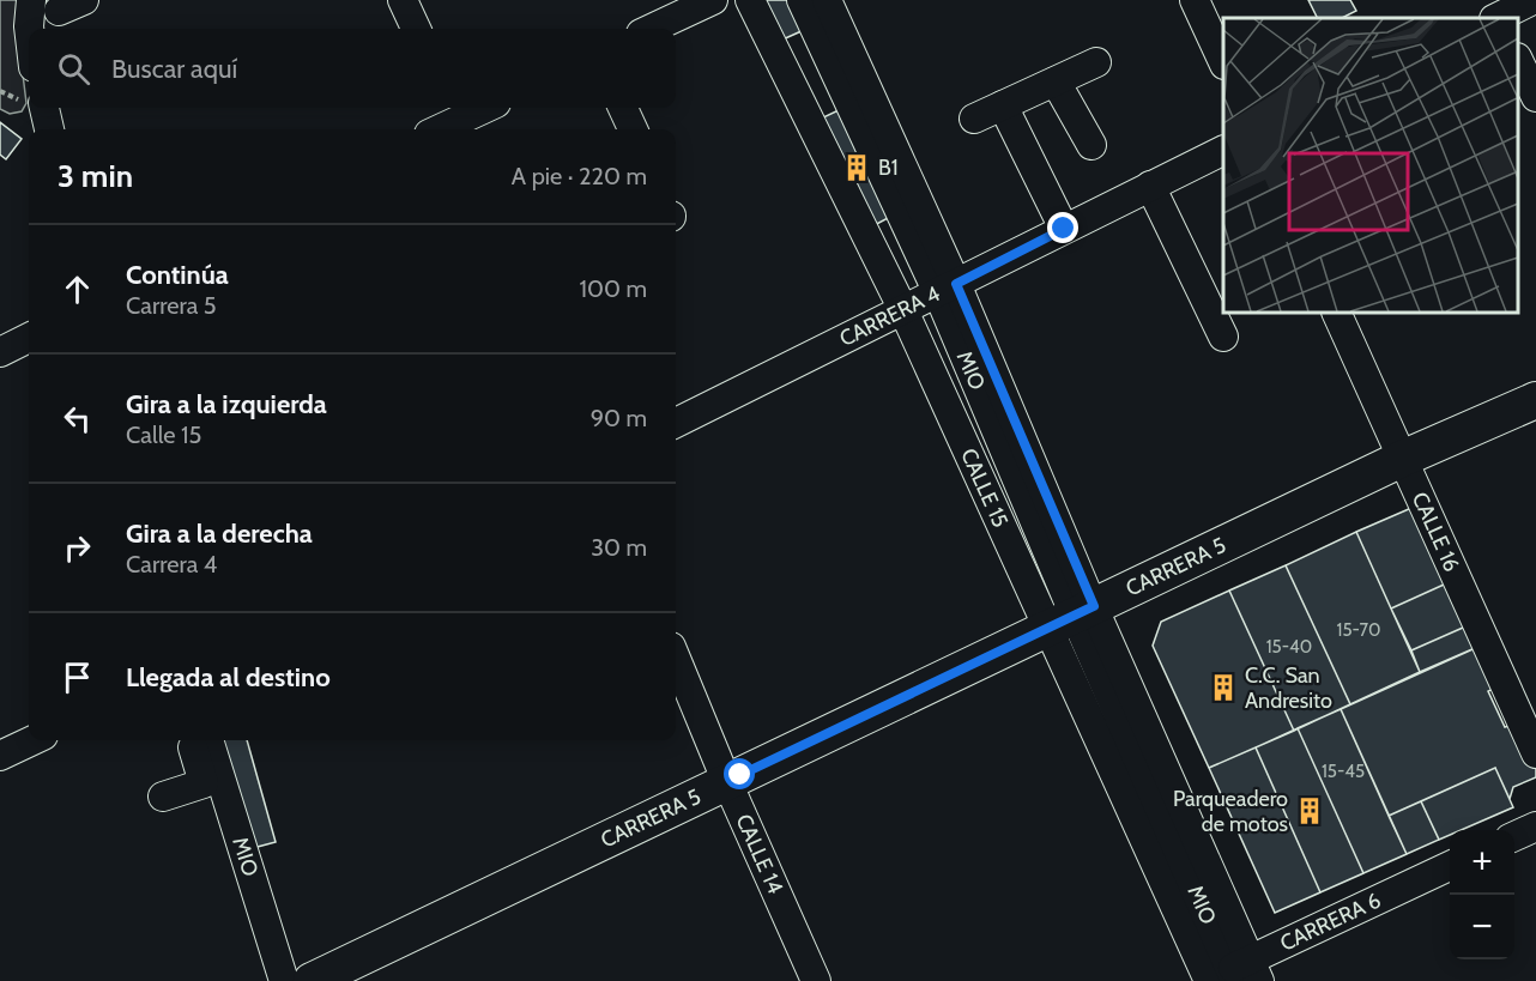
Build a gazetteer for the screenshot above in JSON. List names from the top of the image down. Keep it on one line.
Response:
{"streets":{"main road":["CARRERA 5"],"street":["CARRERA 4","MIO","CALLE 15","CALLE 16","CALLE 14","CARRERA 6"]},"crossings":[["CARRERA 4","MIO"],["CARRERA 4","CALLE 15"],["MIO","CALLE 15"],["MIO","CARRERA 5"],["CALLE 15","CARRERA 5"],["CALLE 15","CARRERA 6"],["CALLE 16","CARRERA 5"],["CARRERA 5","CALLE 14"]],"places":{"building":["B1","C.C. San Andresito","Parqueadero de motos"]},"house_numbers":["15-70","15-40","15-45"],"page":{"search":"Buscar aquí","heading":["3 min","A pie · 220 m"],"list":[["Continúa","Carrera 5","100 m"],["Gira a la izquierda","Calle 15","90 m"],["Gira a la derecha","Carrera 4","30 m"],"Llegada al destino"],"map_buttons":["+","−"]}}
